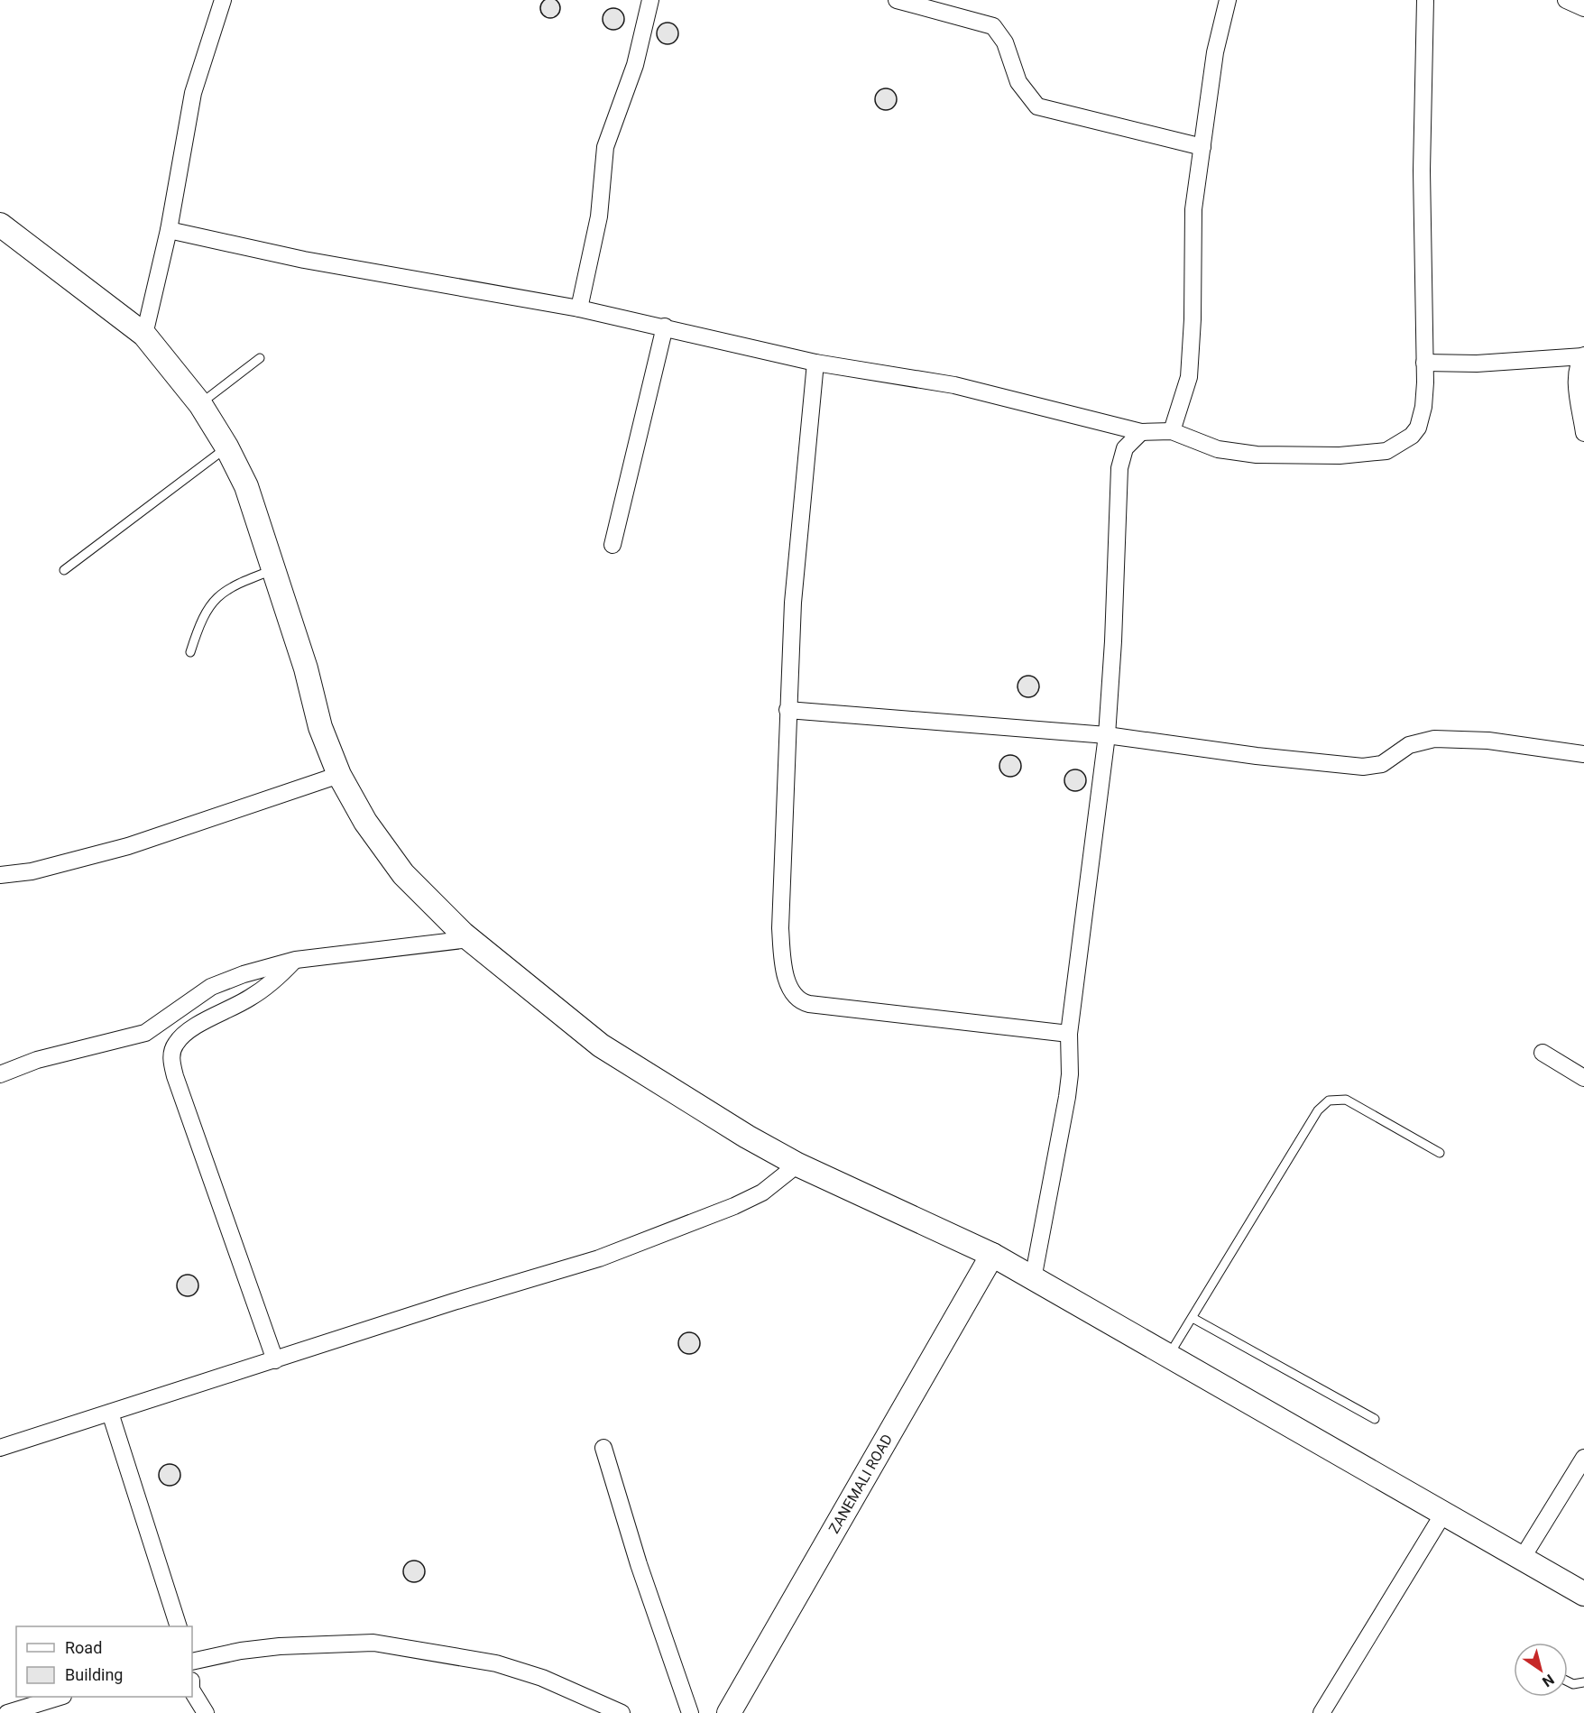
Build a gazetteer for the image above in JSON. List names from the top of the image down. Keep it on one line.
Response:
{"streets":{"street":["ZANEMALI ROAD"]},"legend":["Road","Building"],"north":"bottom right"}
